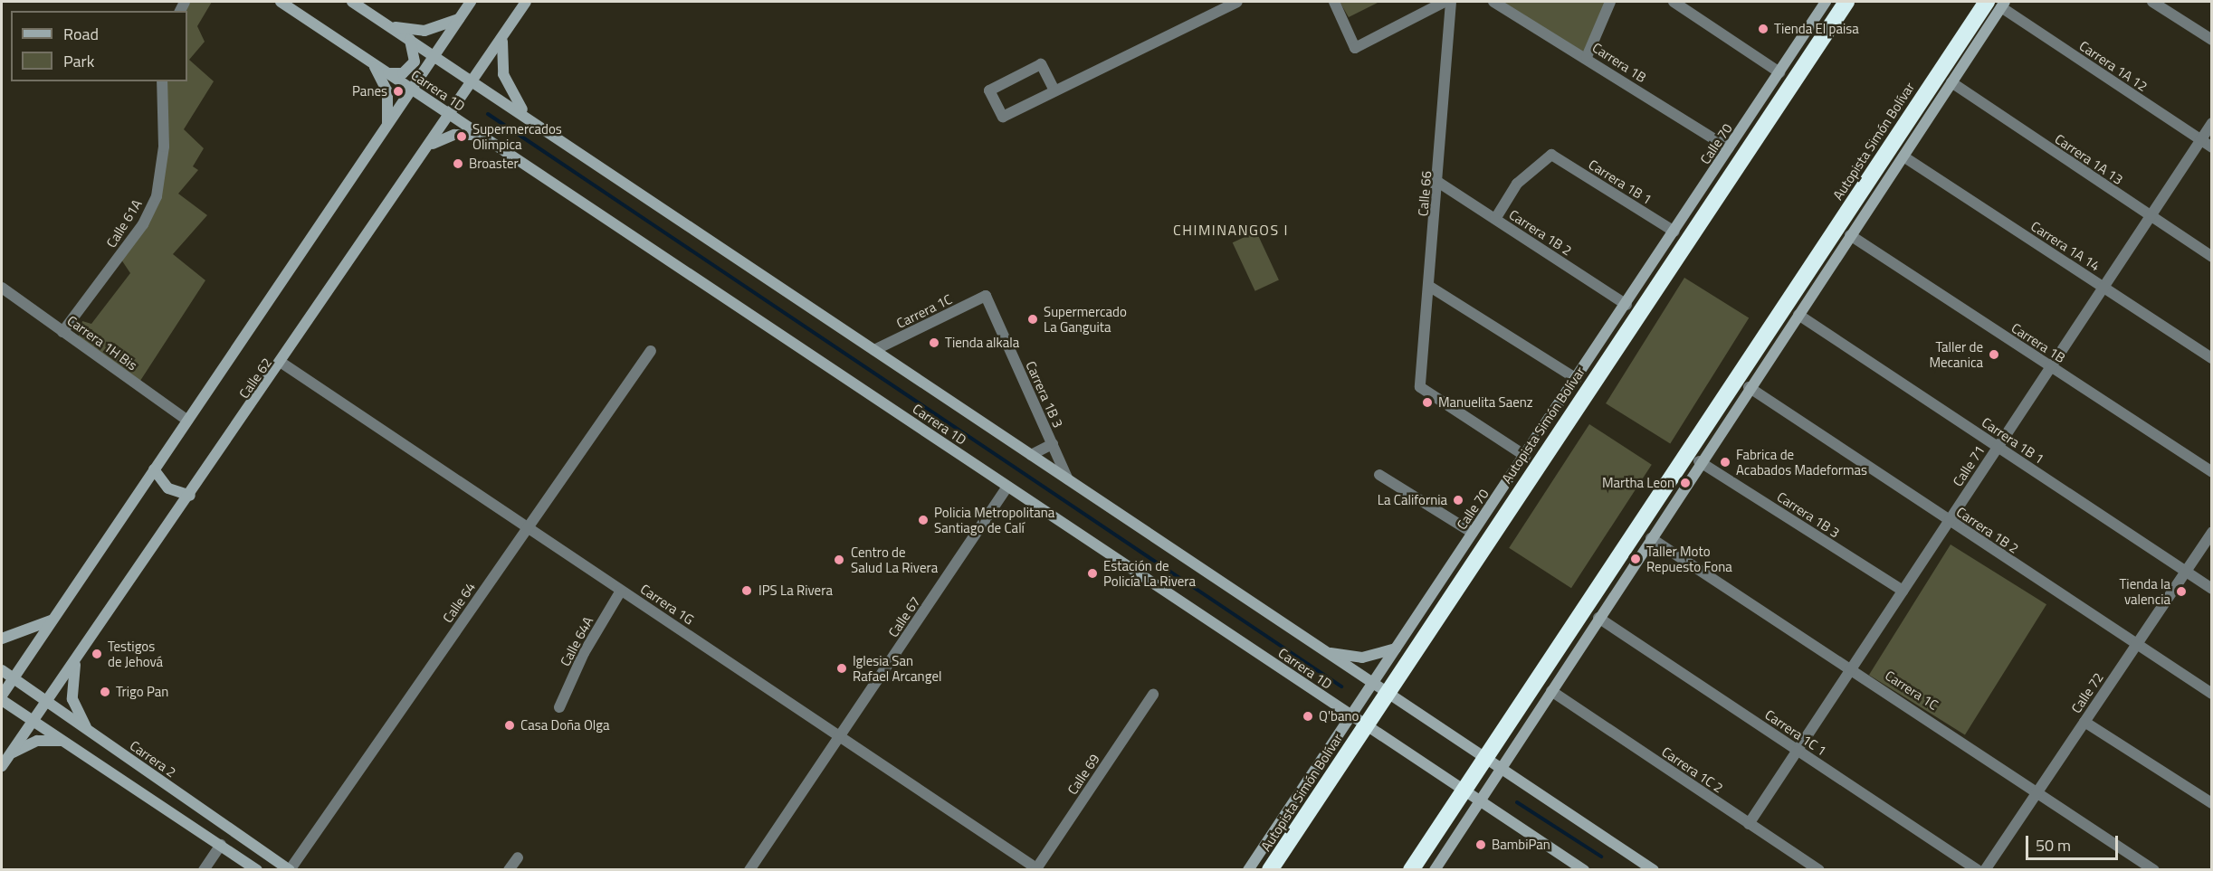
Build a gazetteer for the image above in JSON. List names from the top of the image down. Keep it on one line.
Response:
{"streets":{"highway":["Autopista Simón Bolívar"],"street":["Carrera 1B","Carrera 1A 12","Carrera 1D","Calle 70","Carrera 1A 13","Carrera 1B 1","Calle 66","Calle 61A","Carrera 1B 2","Carrera 1A 14","Carrera 1C","Carrera 1H Bis","Calle 62","Carrera 1B 3","Calle 71","Calle 64","Carrera 1G","Calle 67","Calle 64A","Calle 72","Carrera 1C 1","Carrera 2","Carrera 1C 2","Calle 69"]},"crossings":[["Carrera 1B","Calle 70"],["Carrera 1B","Calle 71"],["Carrera 1A 12","Autopista Simón Bolívar"],["Carrera 1A 12","Calle 71"],["Carrera 1D","Autopista Simón Bolívar"],["Carrera 1D","Calle 70"],["Carrera 1D","Carrera 1C"],["Carrera 1D","Calle 62"],["Carrera 1D","Carrera 1B 3"],["Carrera 1D","Calle 67"],["Autopista Simón Bolívar","Calle 70"],["Autopista Simón Bolívar","Calle 66"],["Autopista Simón Bolívar","Carrera 1C"],["Calle 70","Carrera 1B 1"],["Calle 70","Calle 66"],["Calle 70","Carrera 1B 2"],["Carrera 1A 13","Calle 71"],["Carrera 1B 1","Carrera 1B 2"],["Carrera 1B 1","Calle 71"],["Carrera 1B 1","Calle 72"],["Calle 66","Carrera 1B 2"],["Calle 61A","Carrera 1H Bis"],["Carrera 1B 2","Calle 71"],["Carrera 1B 2","Calle 72"],["Carrera 1A 14","Calle 71"],["Carrera 1C","Carrera 1B 3"],["Carrera 1C","Calle 71"],["Carrera 1C","Calle 72"],["Calle 62","Carrera 1G"],["Calle 62","Carrera 2"],["Carrera 1B 3","Calle 71"],["Calle 71","Carrera 1C 1"],["Calle 71","Carrera 1C 2"],["Calle 64","Carrera 1G"],["Calle 64","Carrera 2"],["Carrera 1G","Calle 67"],["Carrera 1G","Calle 64A"],["Carrera 1G","Calle 69"]],"districts":["CHIMINANGOS I"],"places":["Tienda El paisa","Panes","Supermercados Olimpica","Broaster","Supermercado La Ganguita","Tienda alkala","Taller de Mecanica","Manuelita Saenz","Fabrica de Acabados Madeformas","Martha Leon","La California","Policia Metropolitana Santiago de Calí","Taller Moto Repuesto Fona","Centro de Salud La Rivera","Estación de Policía La Rivera","IPS La Rivera","Tienda la valencia","Testigos de Jehová","Iglesia San Rafael Arcangel","Trigo Pan","Q'bano","Casa Doña Olga","BambiPan"],"legend":["Road","Park"],"scale_bar":"50 m"}
